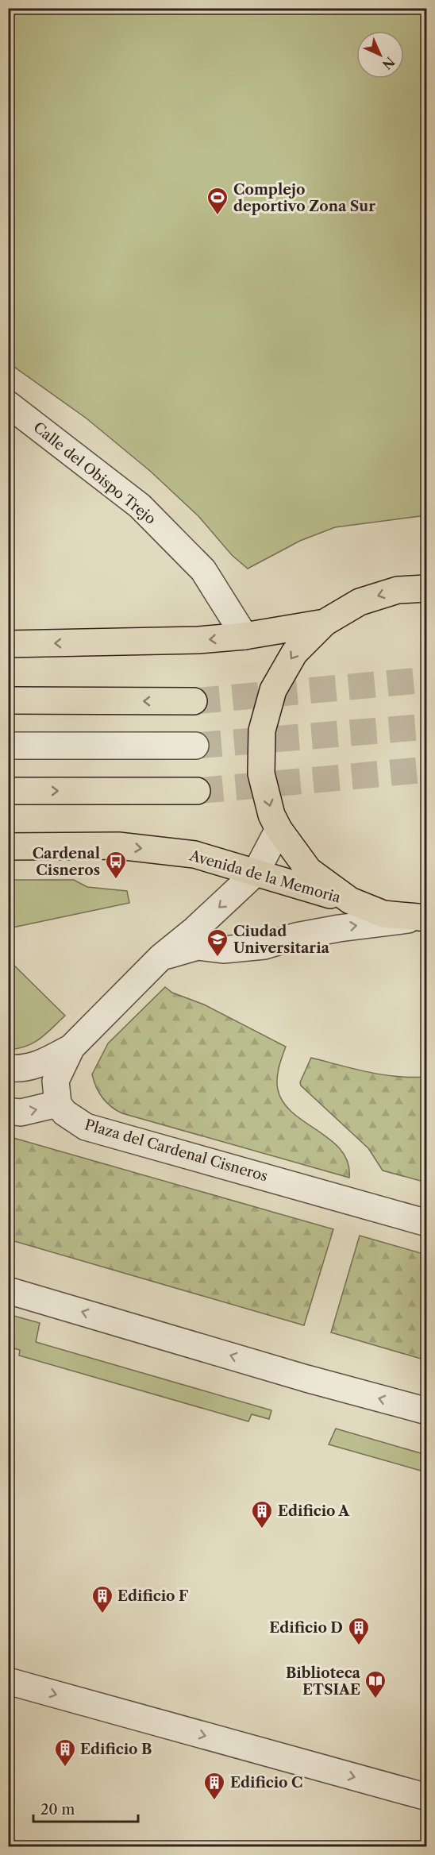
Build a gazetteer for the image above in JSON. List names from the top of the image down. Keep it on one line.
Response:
{"streets":{"main road":["Avenida de la Memoria"],"street":["Calle del Obispo Trejo","Plaza del Cardenal Cisneros"]},"places":{"sports":["Complejo deportivo Zona Sur"],"bus stop":["Cardenal Cisneros"],"school or university":["Ciudad Universitaria"],"building":["Edificio A","Edificio F","Edificio D","Edificio B","Edificio C"],"library":["Biblioteca ETSIAE"]},"scale_bar":"20 m","north":"bottom right"}
